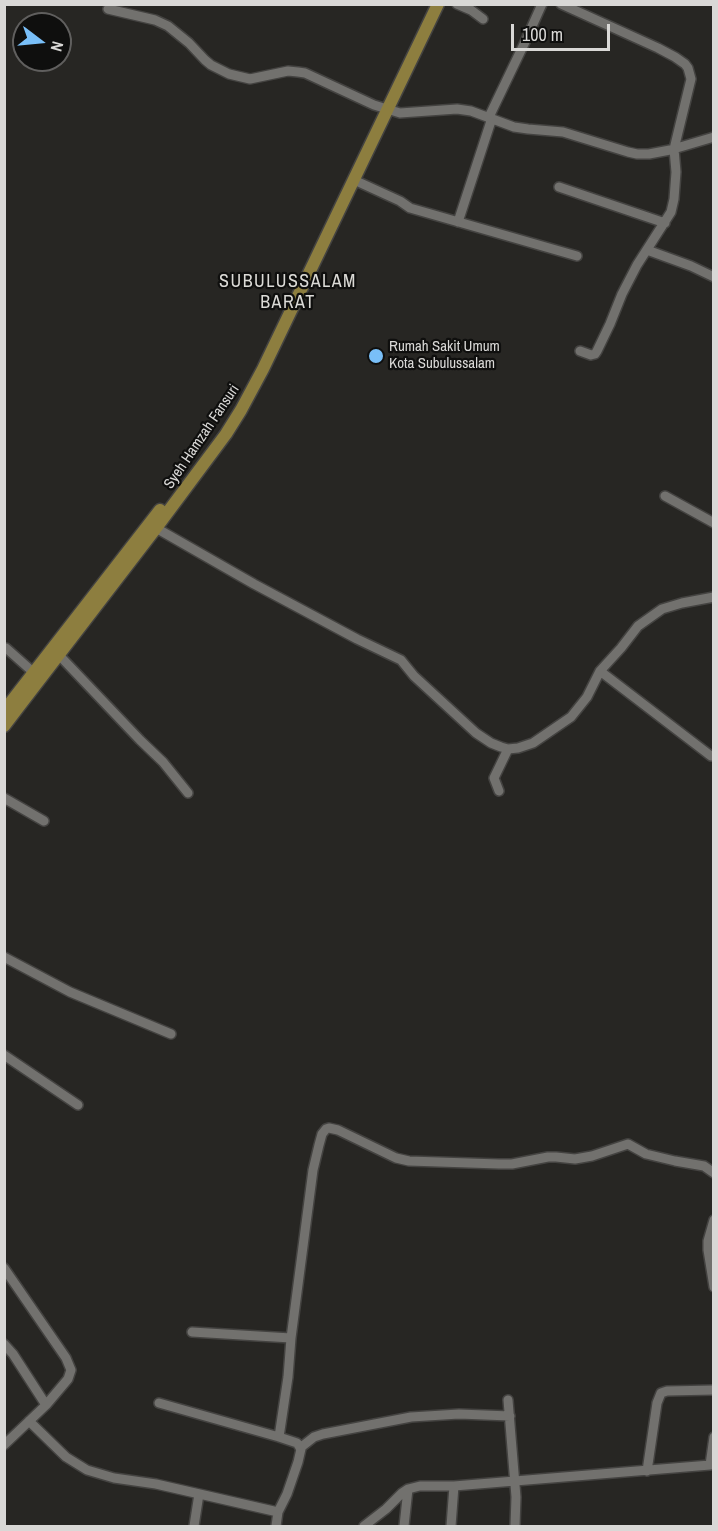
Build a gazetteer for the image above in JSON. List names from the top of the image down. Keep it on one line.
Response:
{"streets":{"main road":["Syeh Hamzah Fansuri"]},"districts":["SUBULUSSALAM BARAT"],"places":["Rumah Sakit Umum Kota Subulussalam"],"scale_bar":"100 m","north":"right"}
